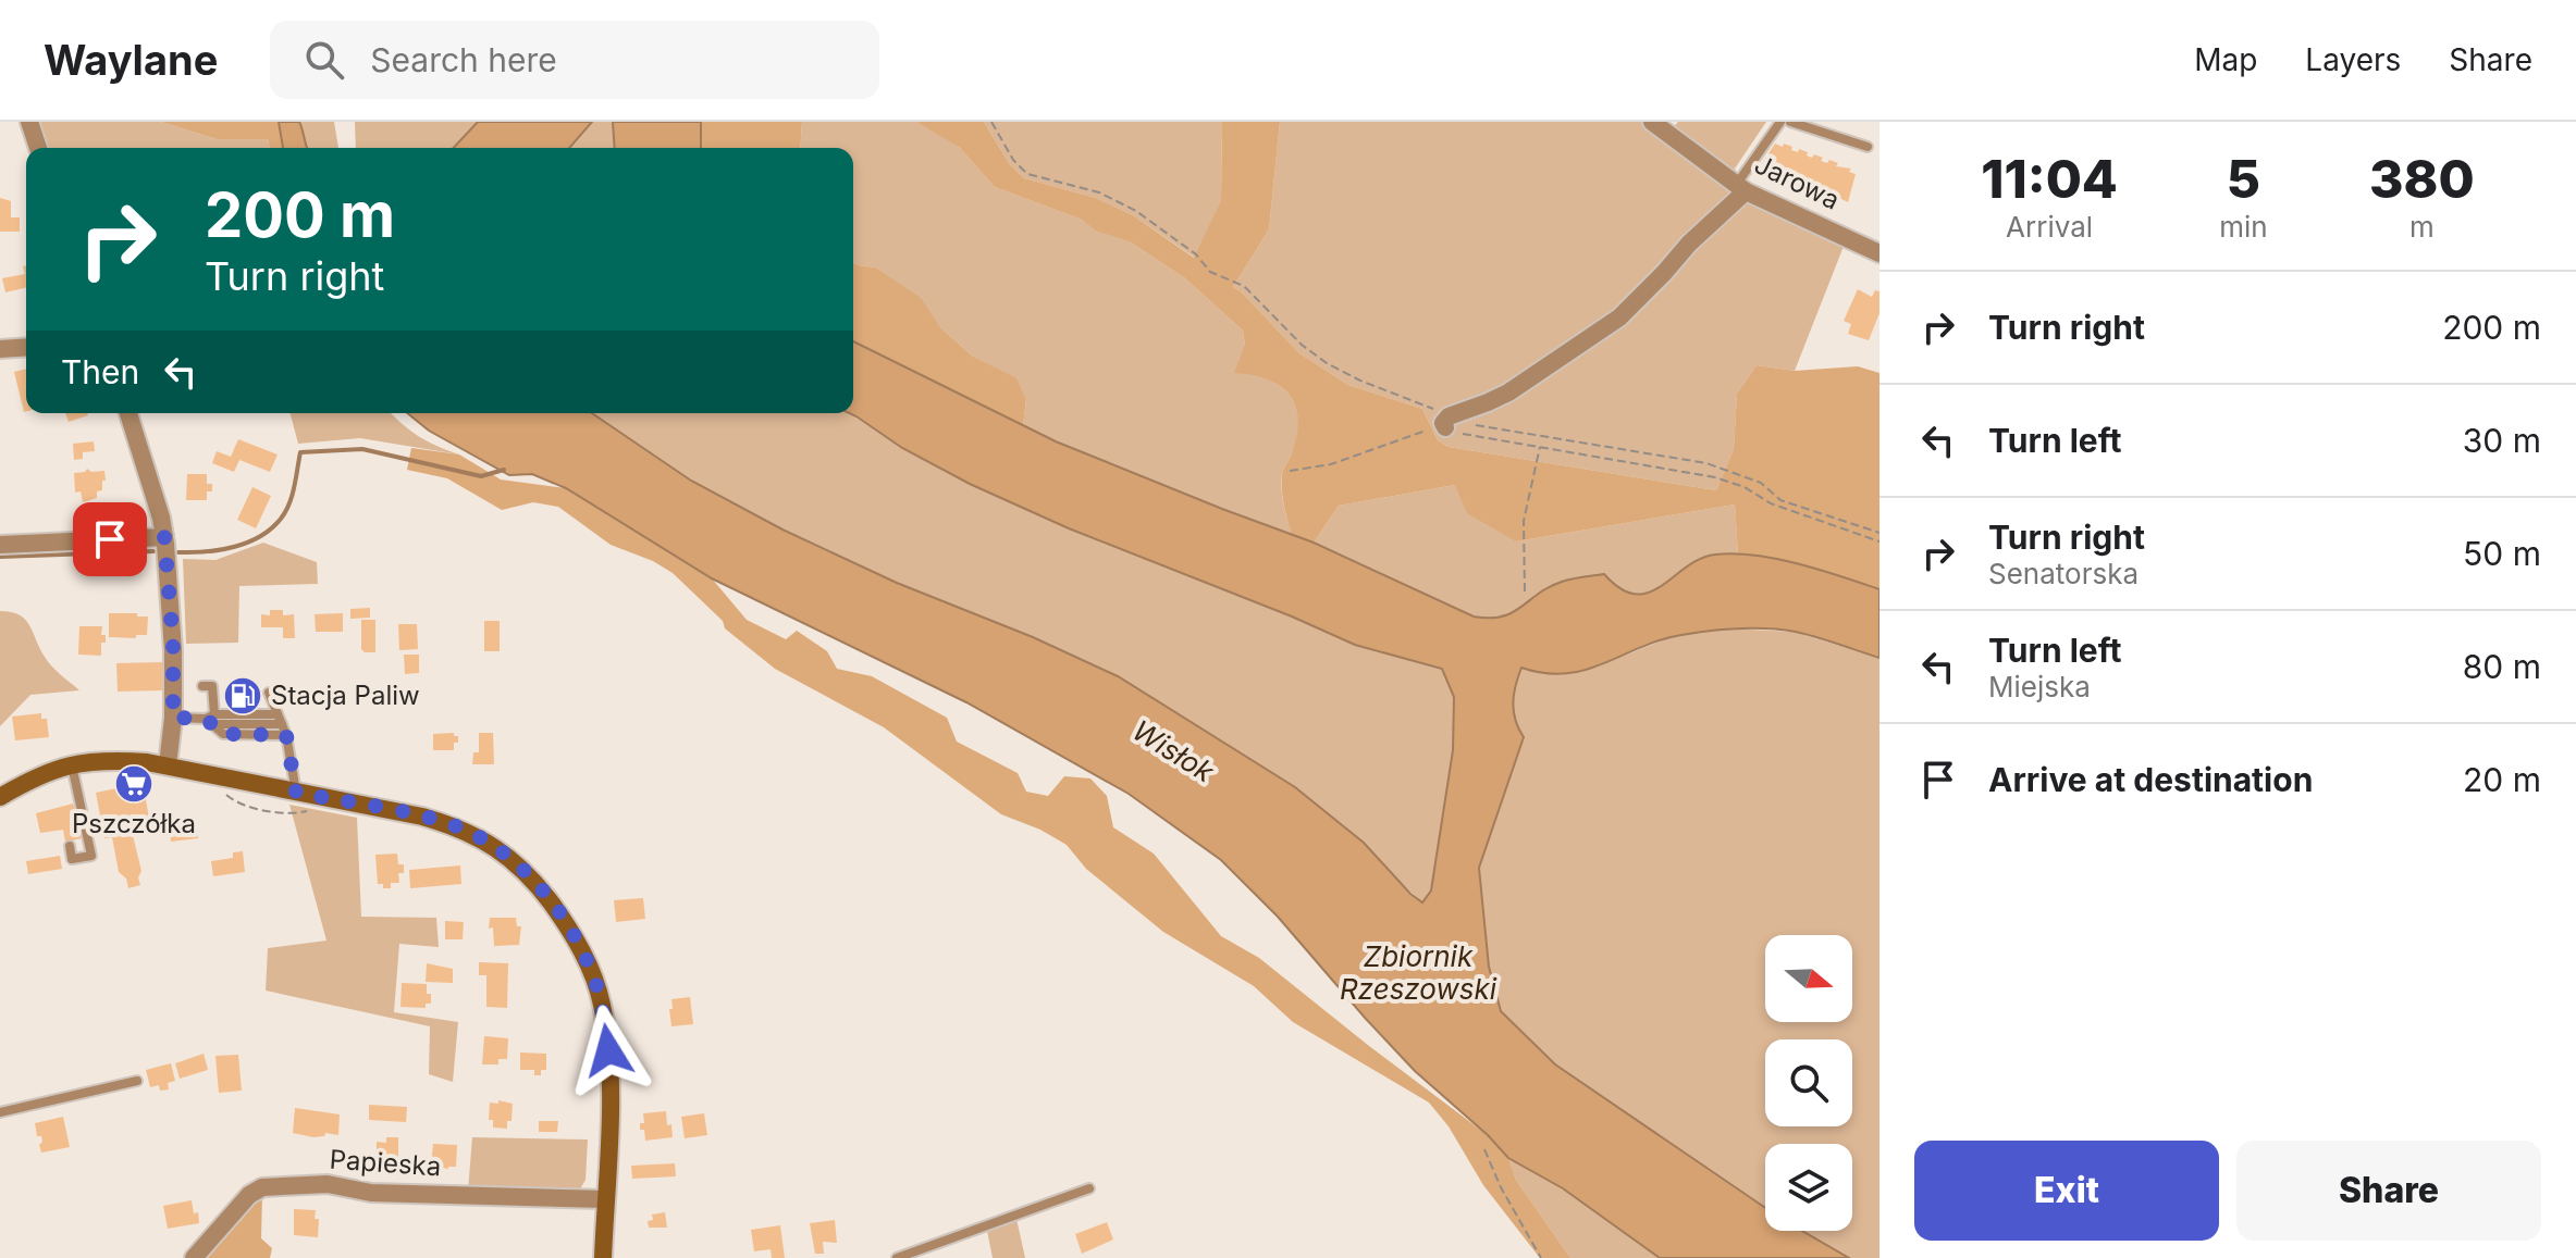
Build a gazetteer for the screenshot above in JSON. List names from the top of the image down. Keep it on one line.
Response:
{"streets":{"street":["Jarowa","Papieska"]},"water":["Wisłok","Zbiornik Rzeszowski"],"places":{"fuel station":["Stacja Paliw"],"supermarket":["Pszczółka"]},"north":"right","page":{"header":"Waylane","search":"Search here","nav":["Map","Layers","Share"],"eta":["11:04","Arrival","5","min","380","m"],"turn":["200 m","Turn right"],"list":[{"name":"Turn right","value":"200 m"},{"name":"Turn left","value":"30 m"},{"name":"Turn right","note":"Senatorska","value":"50 m"},{"name":"Turn left","note":"Miejska","value":"80 m"},{"name":"Arrive at destination","value":"20 m"}],"then":"Then","buttons":["Exit","Share"]}}
